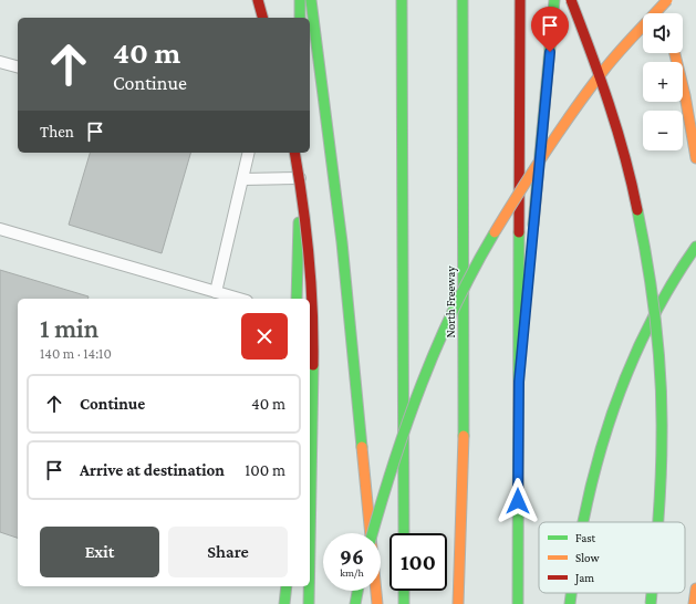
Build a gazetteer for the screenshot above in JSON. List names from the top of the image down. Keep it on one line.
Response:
{"streets":{"main road":["North Freeway"]},"legend":["Fast","Slow","Jam"],"page":{"map_buttons":["+","−"],"turn":["40 m","Continue"],"then":"Then","heading":["1 min","140 m · 14:10"],"list":[{"name":"Continue","value":"40 m"},{"name":"Arrive at destination","value":"100 m"}],"buttons":["Exit","Share"],"speed":"96 km/h","limit":"100"}}
